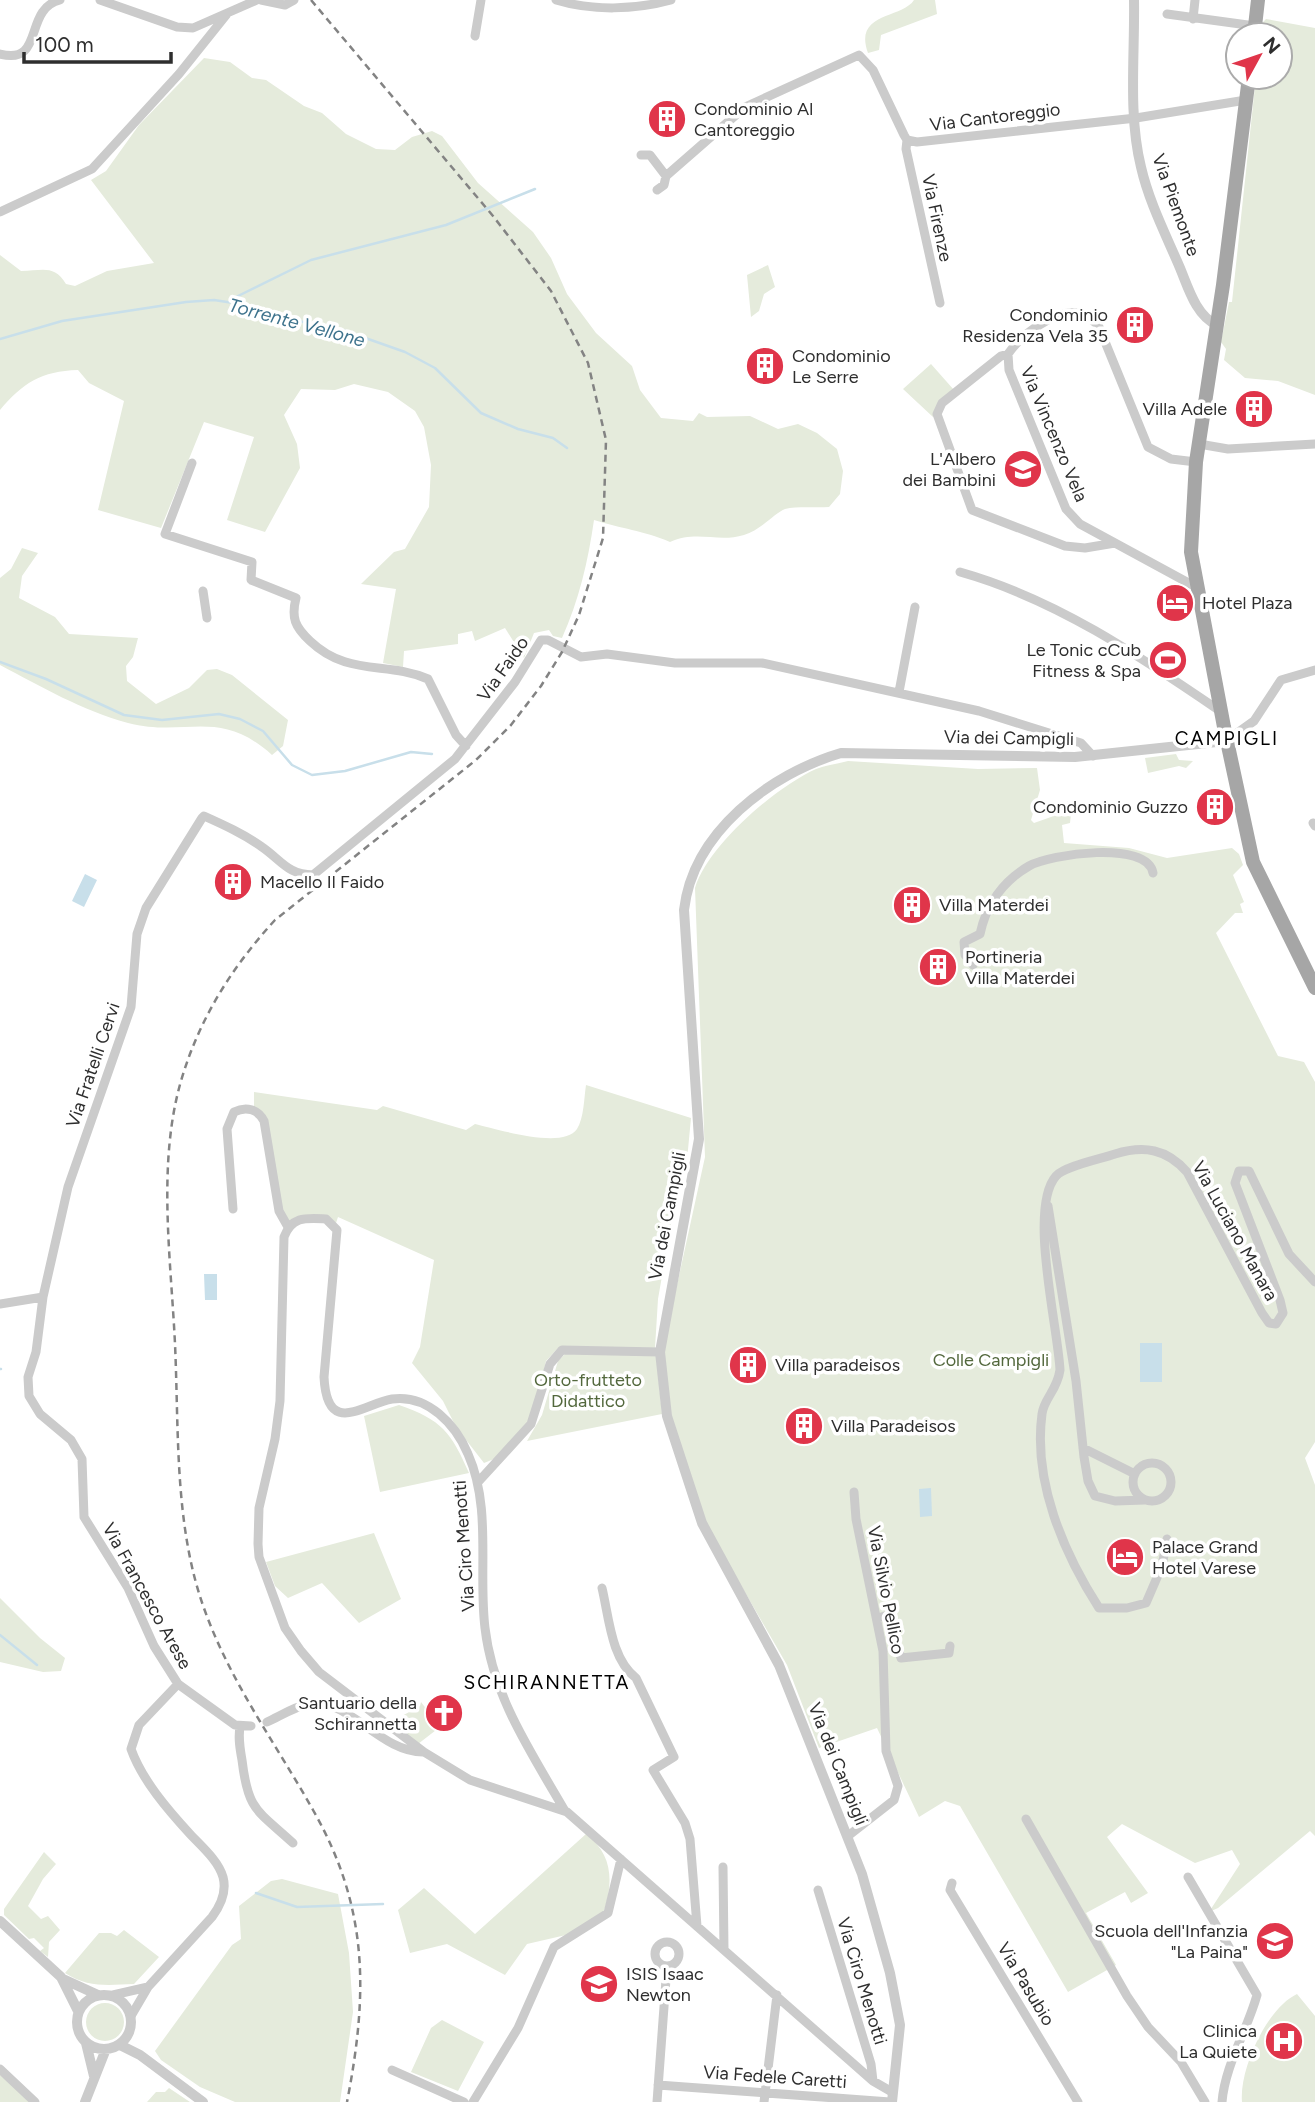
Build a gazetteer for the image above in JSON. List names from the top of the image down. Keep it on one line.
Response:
{"streets":{"street":["Via Cantoreggio","Via Piemonte","Via Firenze","Via Vincenzo Vela","Via Faido","Via dei Campigli","Via Fratelli Cervi","Via Luciano Manara","Via Ciro Menotti","Via Silvio Pellico","Via Francesco Arese","Via Pasubio","Via Fedele Caretti"]},"crossings":[["Via Cantoreggio","Via Piemonte"],["Via Cantoreggio","Via Firenze"],["Via Faido","Via dei Campigli"],["Via Faido","Via Fratelli Cervi"],["Via dei Campigli","Via Ciro Menotti"],["Via dei Campigli","Via Silvio Pellico"],["Via dei Campigli","Via Fedele Caretti"],["Via Fratelli Cervi","Via Francesco Arese"],["Via Ciro Menotti","Via Fedele Caretti"]],"districts":["CAMPIGLI","SCHIRANNETTA"],"water":["Torrente Vellone"],"parks":["Colle Campigli","Orto-frutteto Didattico"],"places":{"building":["Condominio Al Cantoreggio","Condominio Residenza Vela 35","Condominio Le Serre","Villa Adele","Condominio Guzzo","Macello Il Faido","Villa Materdei","Portineria Villa Materdei","Villa paradeisos","Villa Paradeisos"],"school or university":["L'Albero dei Bambini","Scuola dell'Infanzia \"La Paina\"","ISIS Isaac Newton"],"hotel":["Hotel Plaza","Palace Grand Hotel Varese"],"sports":["Le Tonic cCub Fitness & Spa"],"church":["Santuario della Schirannetta"],"hospital":["Clinica La Quiete"]},"scale_bar":"100 m","north":"top right"}
